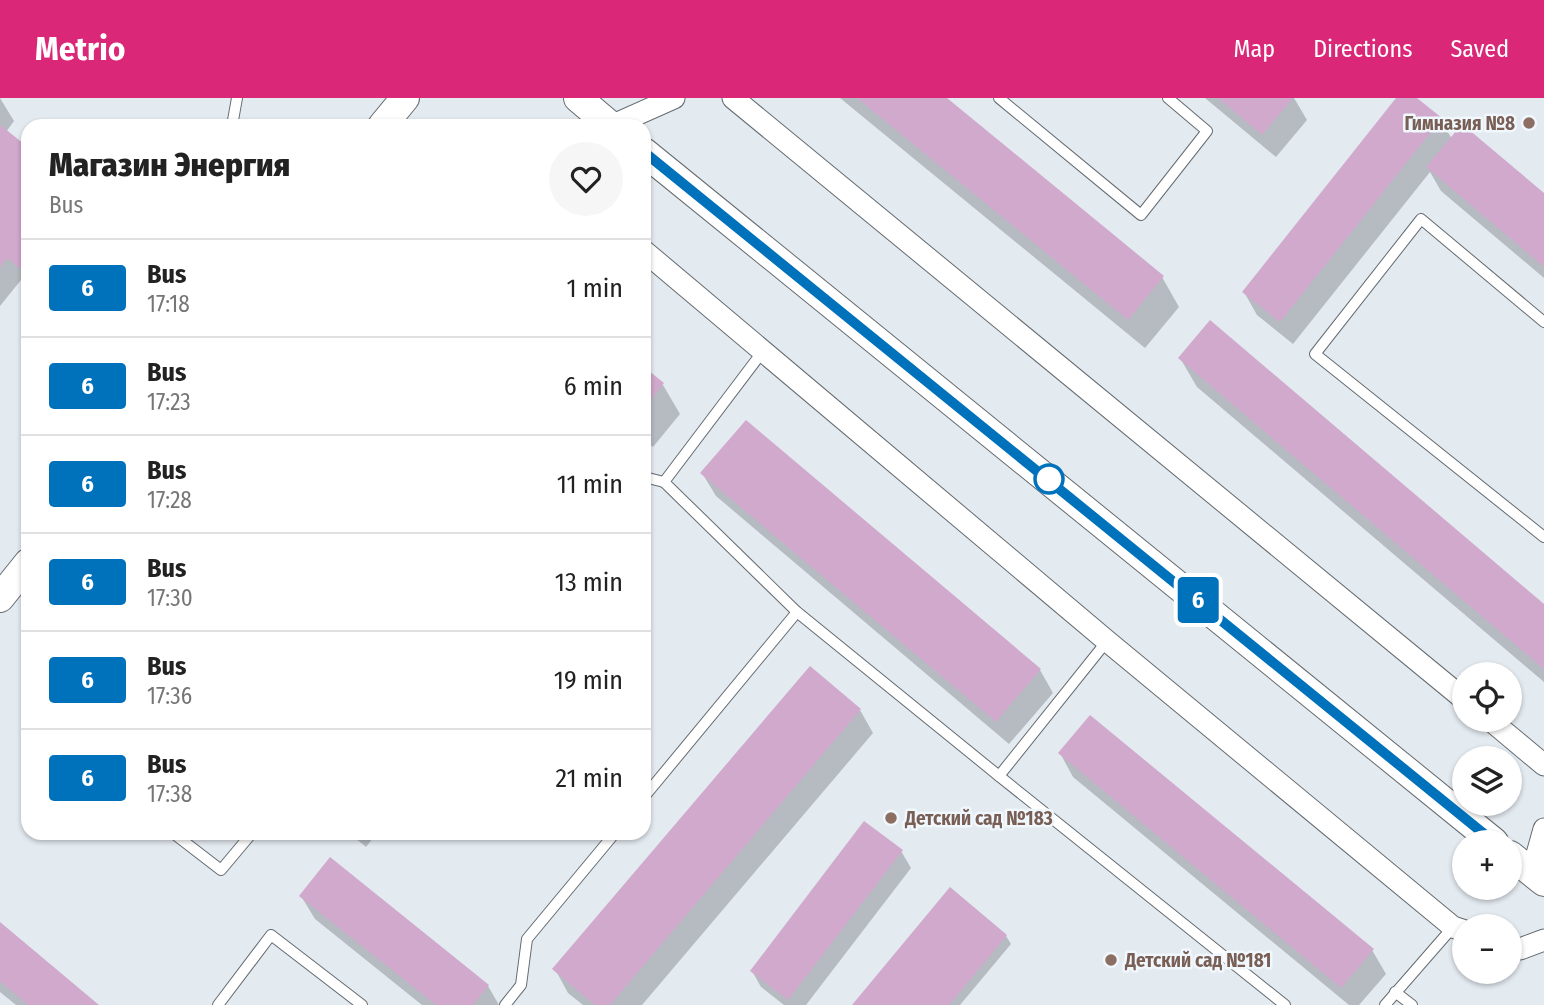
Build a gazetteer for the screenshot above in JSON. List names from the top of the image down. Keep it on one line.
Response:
{"places":["Гимназия №8","Детский сад №183","Детский сад №181"],"lines":["bus line 6"],"page":{"header":"Metrio","nav":["Map","Directions","Saved"],"on_map":"6","heading":["Магазин Энергия","Bus"],"list":[{"mark":"6","name":"Bus","note":"17:18","value":"1 min"},{"mark":"6","name":"Bus","note":"17:23","value":"6 min"},{"mark":"6","name":"Bus","note":"17:28","value":"11 min"},{"mark":"6","name":"Bus","note":"17:30","value":"13 min"},{"mark":"6","name":"Bus","note":"17:36","value":"19 min"},{"mark":"6","name":"Bus","note":"17:38","value":"21 min"}],"map_buttons":["+","−"]}}
